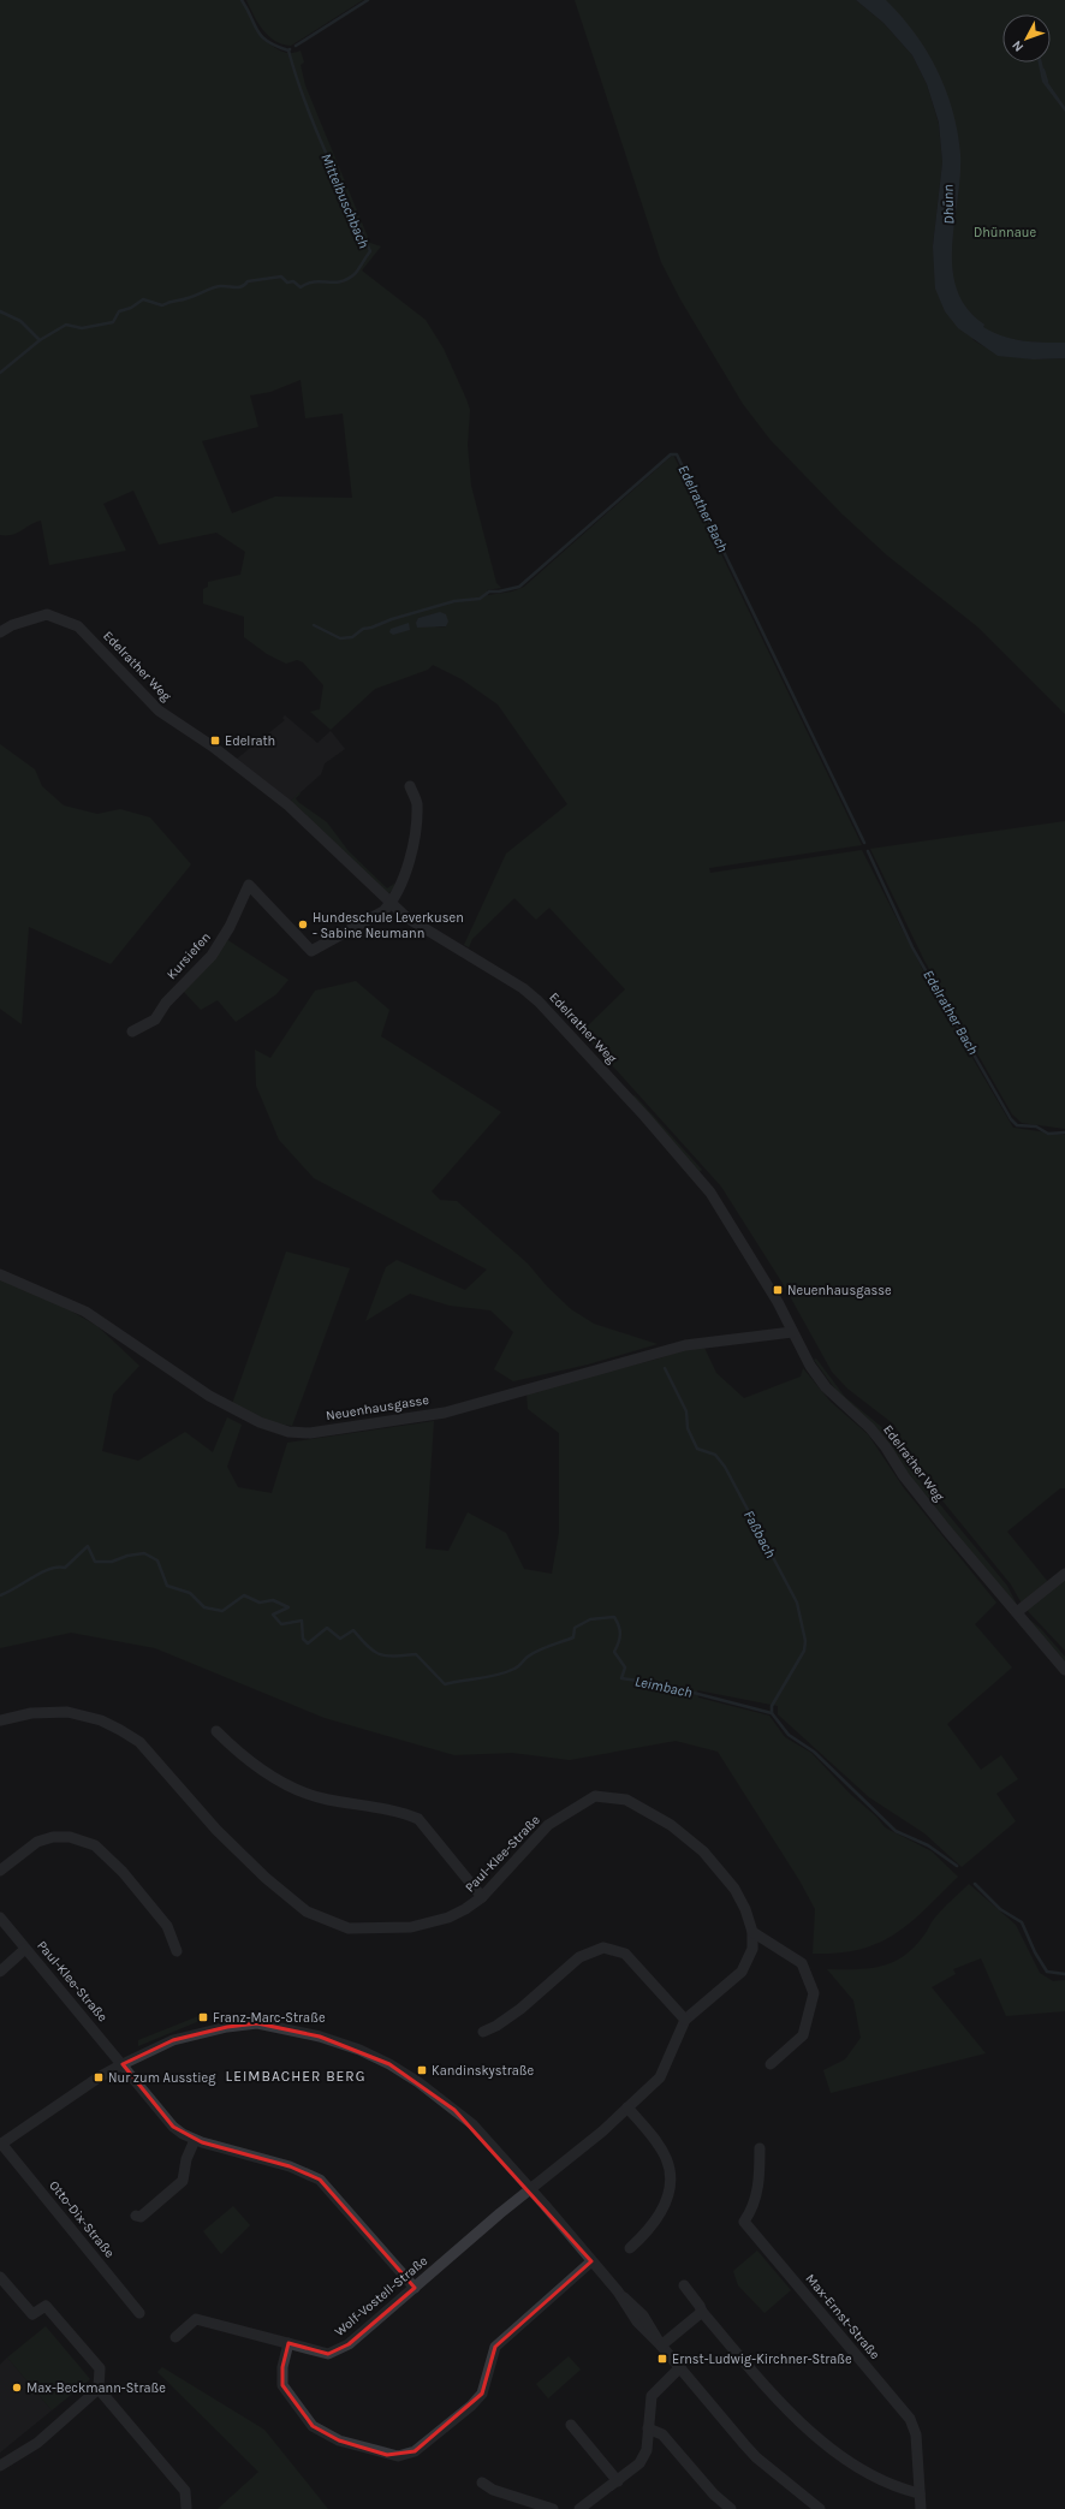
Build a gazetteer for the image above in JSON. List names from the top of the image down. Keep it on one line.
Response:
{"streets":{"street":["Edelrather Weg","Kursiefen","Neuenhausgasse","Paul-Klee-Straße","Otto-Dix-Straße","Wolf-Vostell-Straße","Max-Ernst-Straße"]},"crossings":[["Edelrather Weg","Kursiefen"],["Edelrather Weg","Neuenhausgasse"],["Paul-Klee-Straße","Wolf-Vostell-Straße"]],"districts":["LEIMBACHER BERG"],"water":["Mittelbuschbach","Dhünn","Edelrather Bach","Faßbach","Leimbach"],"parks":["Dhünnaue"],"places":{"transit":["Edelrath","Neuenhausgasse","Franz-Marc-Straße","Kandinskystraße","Nur zum Ausstieg","Ernst-Ludwig-Kirchner-Straße"],"other":["Hundeschule Leverkusen - Sabine Neumann","Max-Beckmann-Straße"]},"north":"bottom left"}
